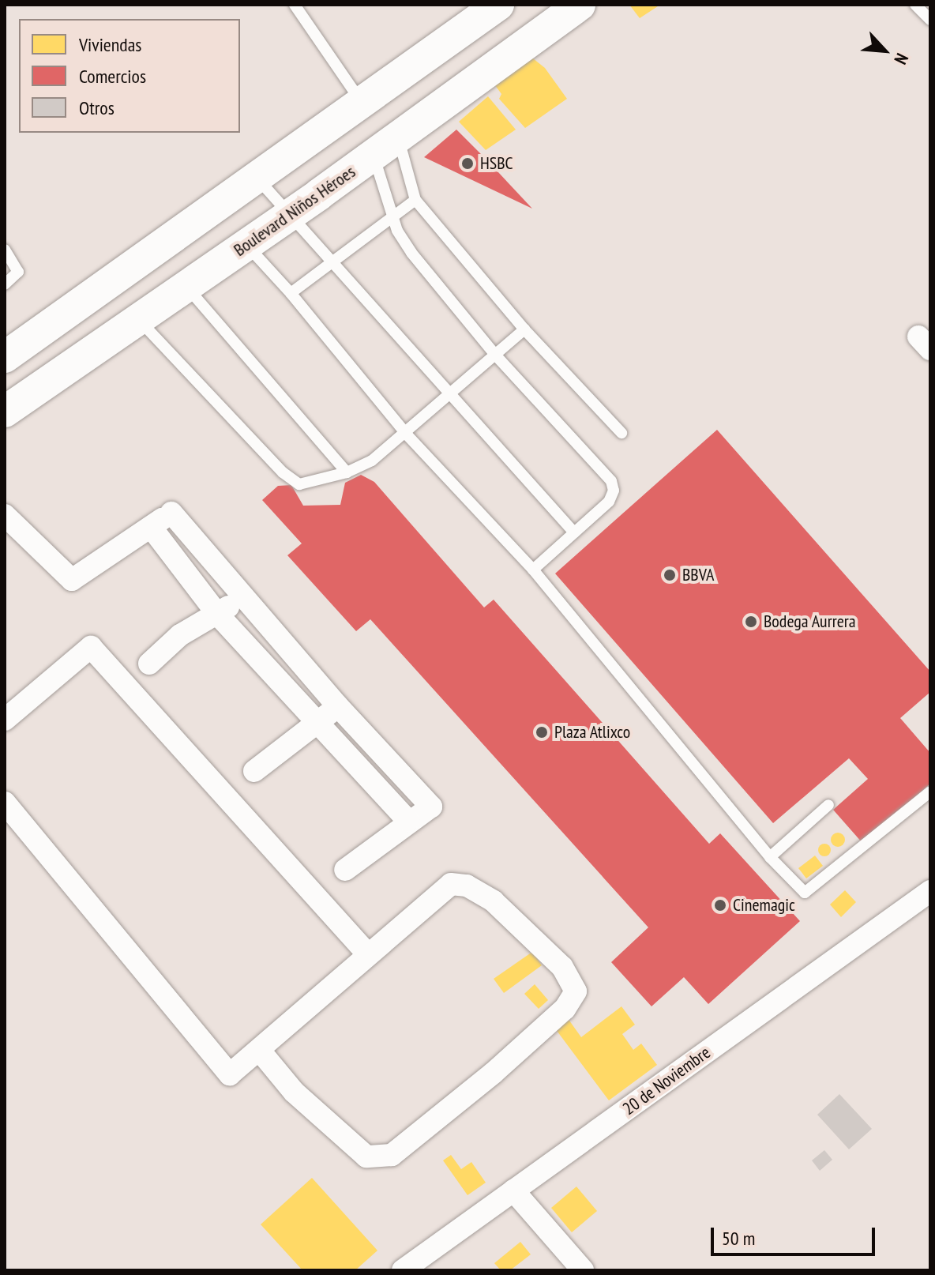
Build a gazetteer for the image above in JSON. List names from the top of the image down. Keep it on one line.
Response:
{"streets":{"main road":["Boulevard Niños Héroes"],"street":["20 de Noviembre"]},"places":["HSBC","BBVA","Bodega Aurrera","Plaza Atlixco","Cinemagic"],"legend":["Viviendas","Comercios","Otros"],"scale_bar":"50 m","north":"bottom right"}
